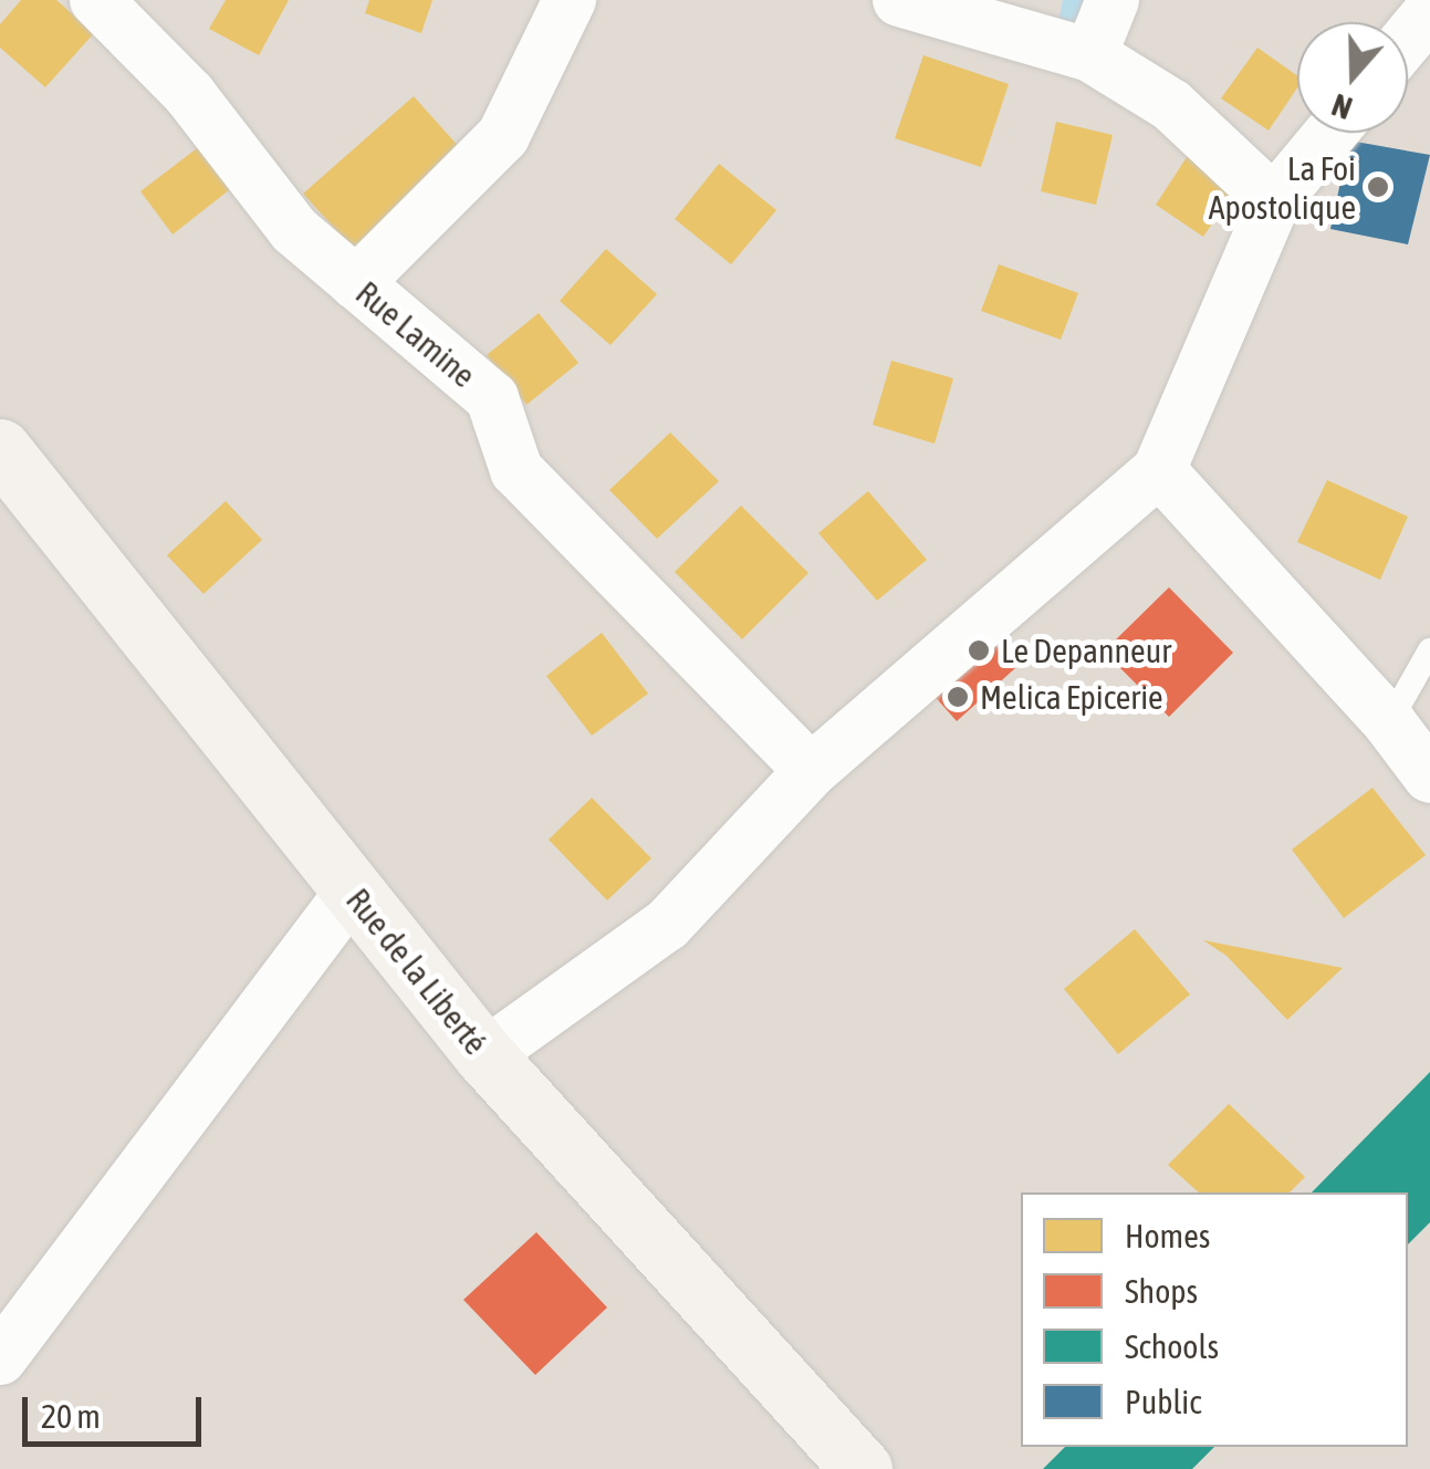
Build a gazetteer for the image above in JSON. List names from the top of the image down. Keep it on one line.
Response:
{"streets":{"street":["Rue Lamine","Rue de la Liberté"]},"places":["La Foi Apostolique","Le Depanneur","Melica Epicerie"],"legend":["Homes","Shops","Schools","Public"],"scale_bar":"20 m","north":"bottom"}
